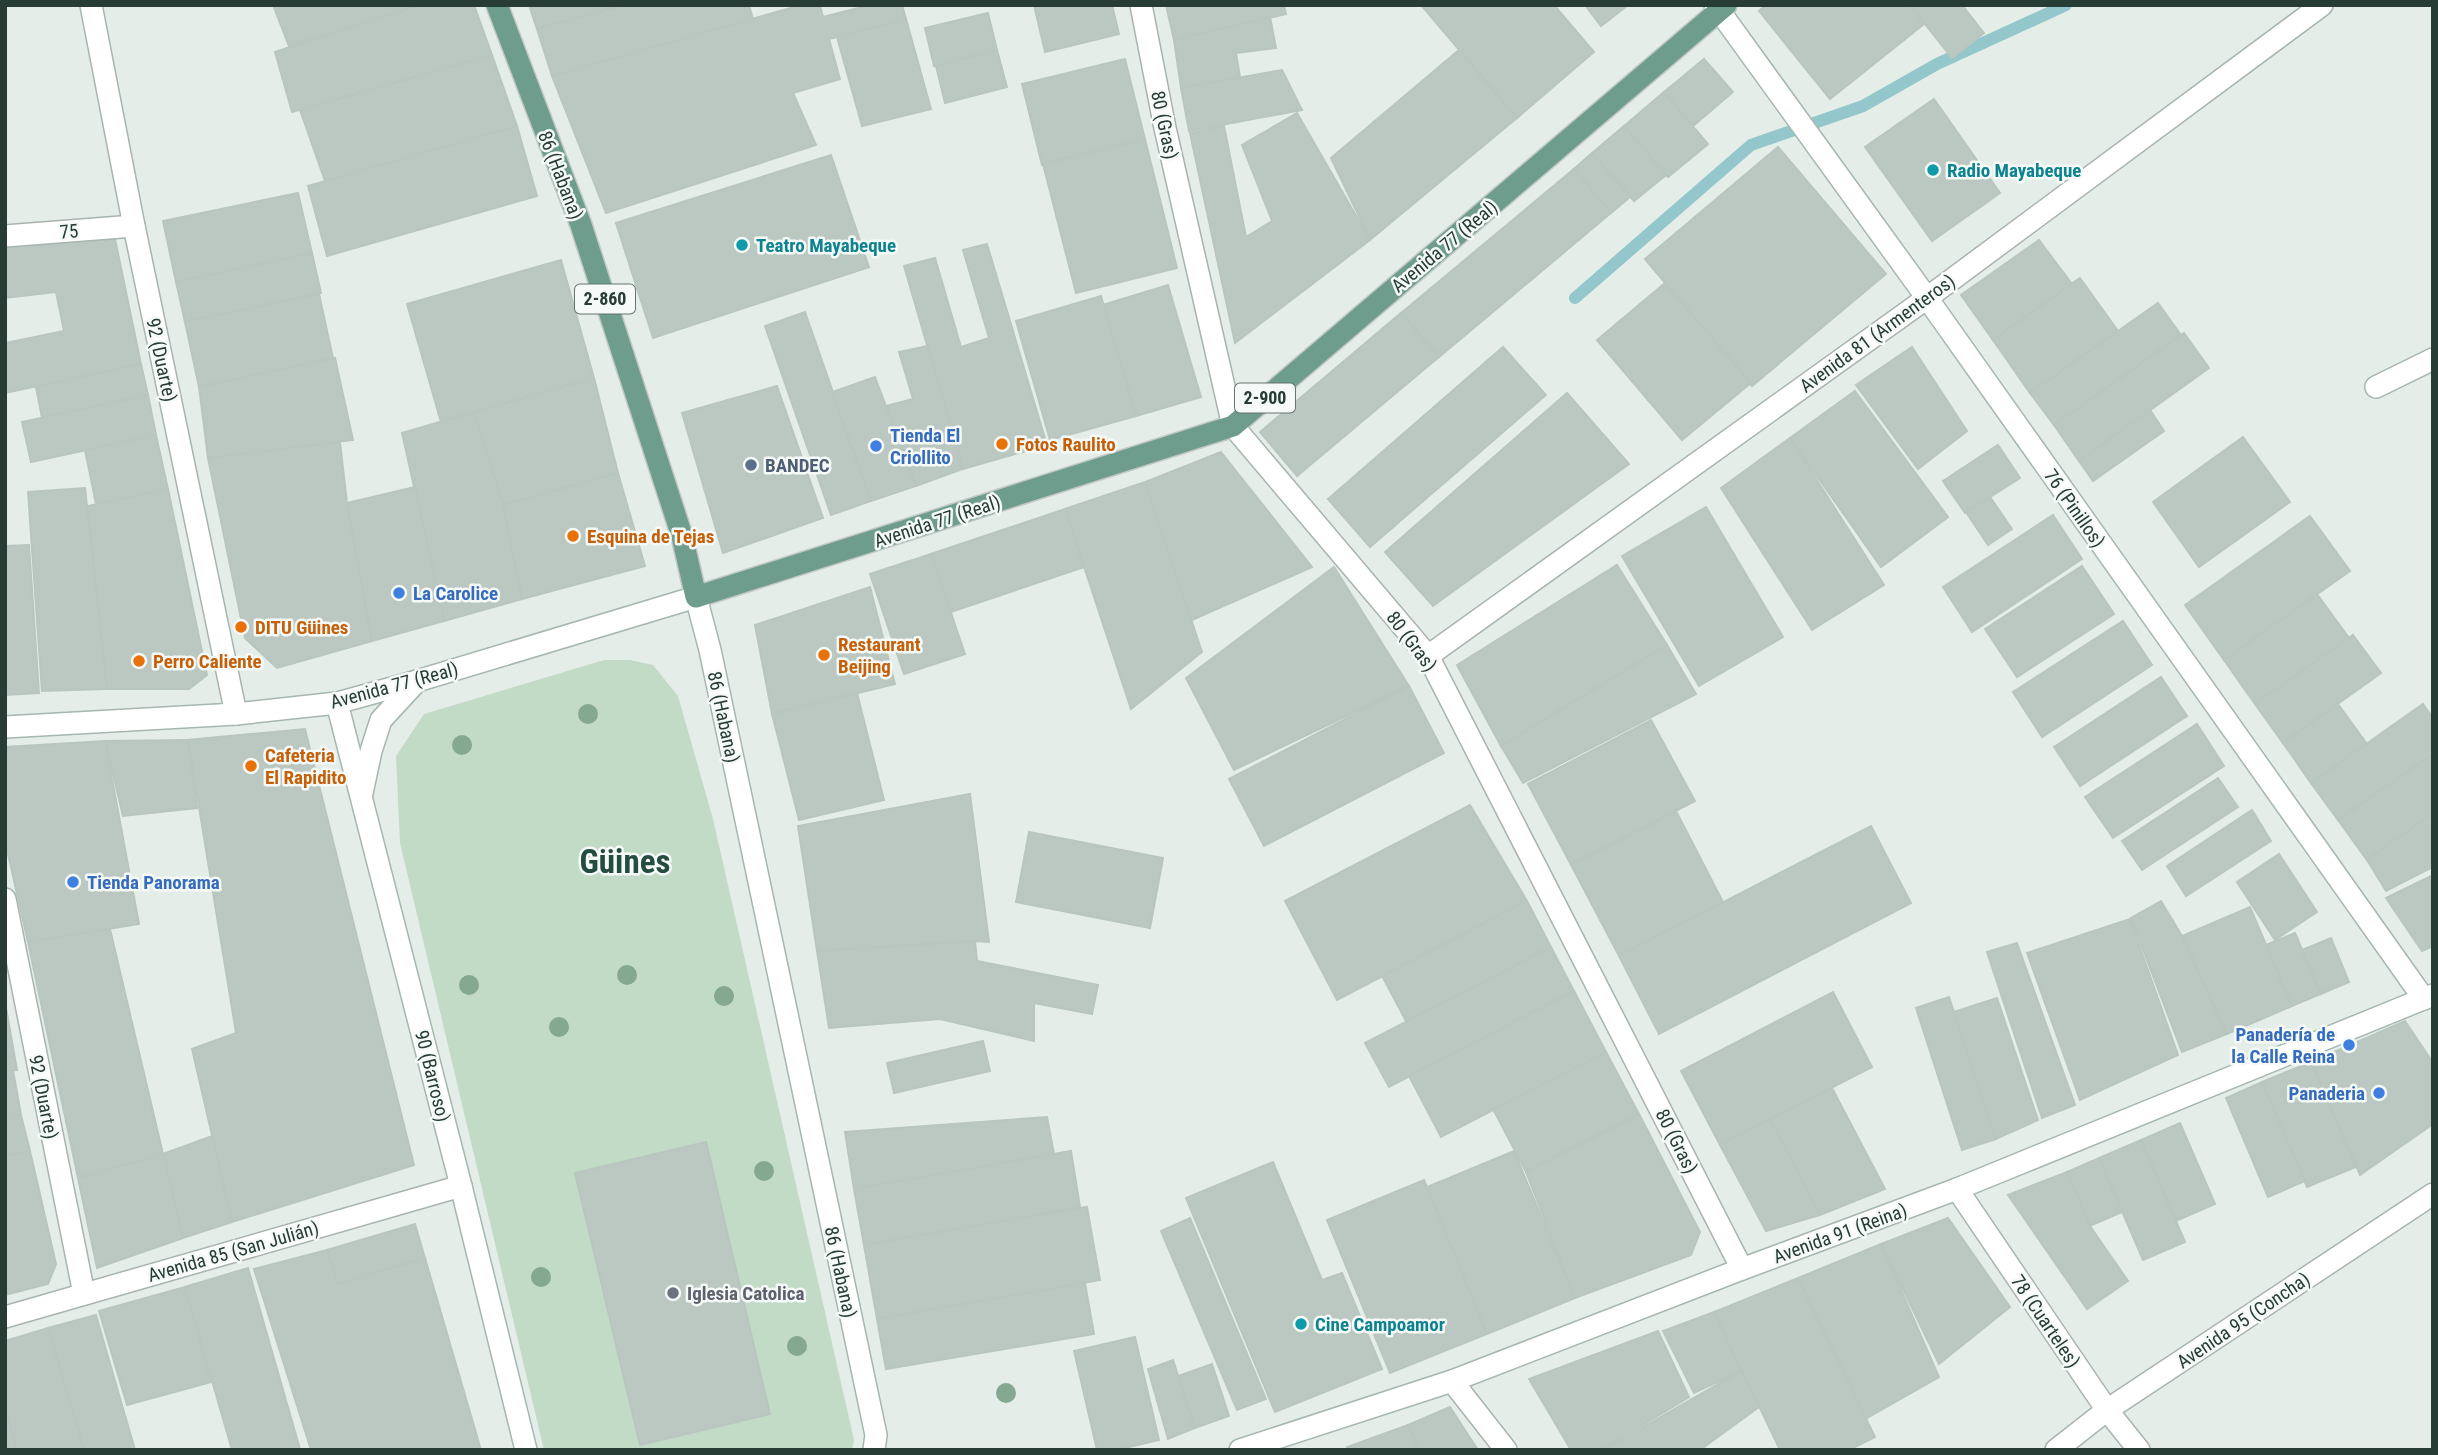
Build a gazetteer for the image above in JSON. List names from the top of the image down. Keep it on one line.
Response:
{"streets":{"main road":["86 (Habana)","Avenida 77 (Real)","2-860","2-900"],"street":["80 (Gras)","75","Avenida 81 (Armenteros)","92 (Duarte)","76 (Pinillos)","90 (Barroso)","Avenida 91 (Reina)","Avenida 85 (San Julián)","Avenida 95 (Concha)","78 (Cuarteles)"]},"crossings":[["80 (Gras)","Avenida 77 (Real)"],["80 (Gras)","Avenida 81 (Armenteros)"],["80 (Gras)","Avenida 91 (Reina)"],["86 (Habana)","Avenida 77 (Real)"],["75","92 (Duarte)"],["Avenida 77 (Real)","92 (Duarte)"],["Avenida 77 (Real)","76 (Pinillos)"],["Avenida 77 (Real)","90 (Barroso)"],["Avenida 81 (Armenteros)","76 (Pinillos)"],["92 (Duarte)","Avenida 85 (San Julián)"],["76 (Pinillos)","Avenida 91 (Reina)"],["90 (Barroso)","Avenida 85 (San Julián)"],["Avenida 91 (Reina)","78 (Cuarteles)"],["Avenida 95 (Concha)","78 (Cuarteles)"]],"districts":["Güines"],"places":["Radio Mayabeque","Teatro Mayabeque","Fotos Raulito","Tienda El Criollito","BANDEC","Esquina de Tejas","La Carolice","DITU Güines","Restaurant Beijing","Perro Caliente","Cafeteria El Rapidito","Tienda Panorama","Panadería de la Calle Reina","Panaderia","Iglesia Catolica","Cine Campoamor"]}
